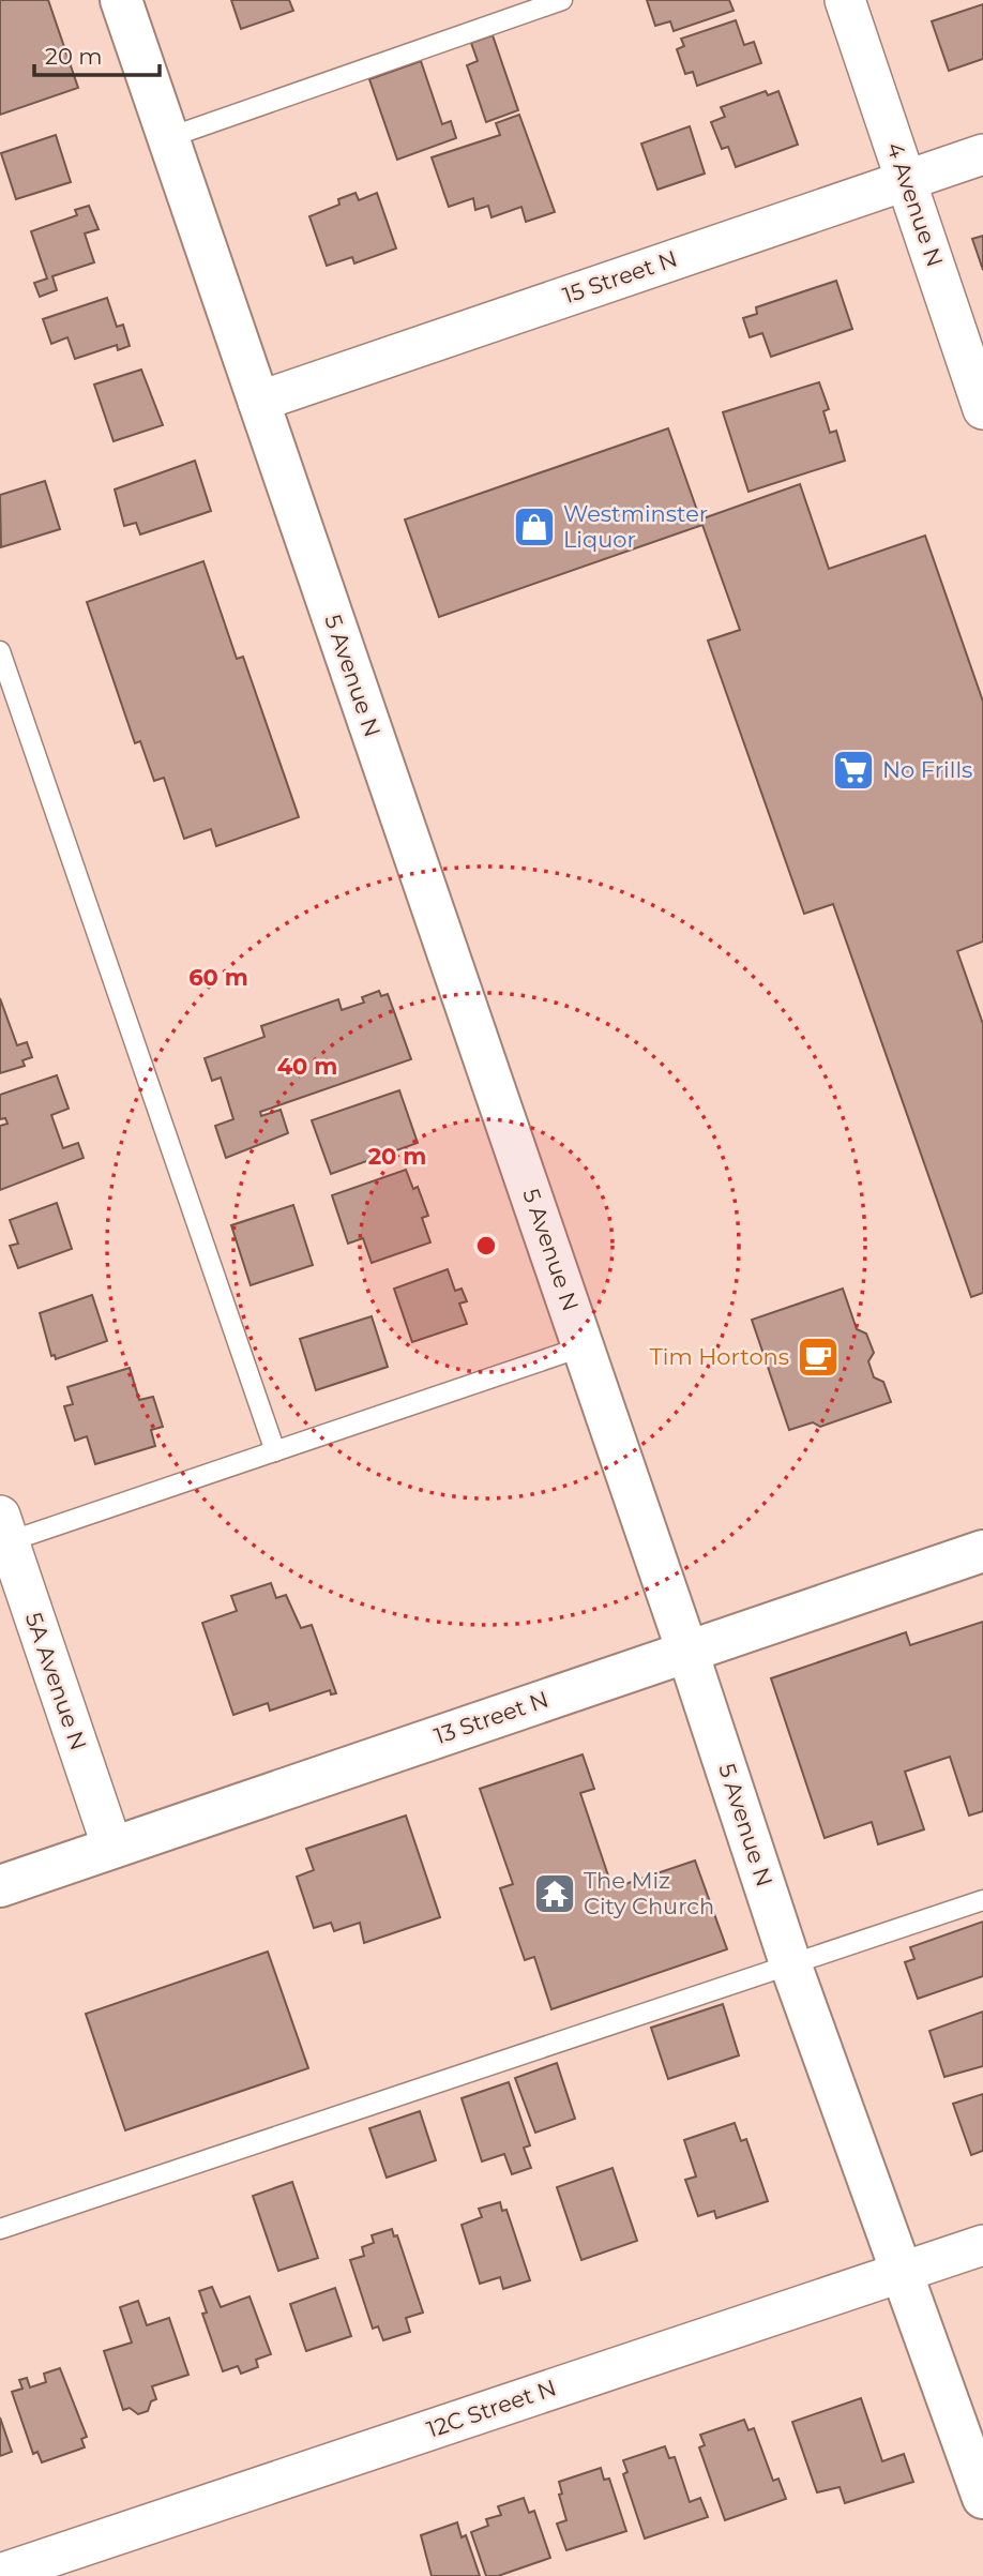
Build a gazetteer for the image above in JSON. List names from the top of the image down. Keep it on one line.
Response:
{"streets":{"main road":["5 Avenue N","13 Street N"],"street":["4 Avenue N","15 Street N","5A Avenue N","12C Street N"]},"crossings":[["4 Avenue N","15 Street N"],["15 Street N","5 Avenue N"],["5 Avenue N","13 Street N"],["5 Avenue N","12C Street N"],["5A Avenue N","13 Street N"]],"places":{"shop":["Westminster Liquor"],"supermarket":["No Frills"],"cafe":["Tim Hortons"],"temple":["The Miz City Church"]},"scale_bar":"20 m","rings":["60 m","40 m","20 m"]}
